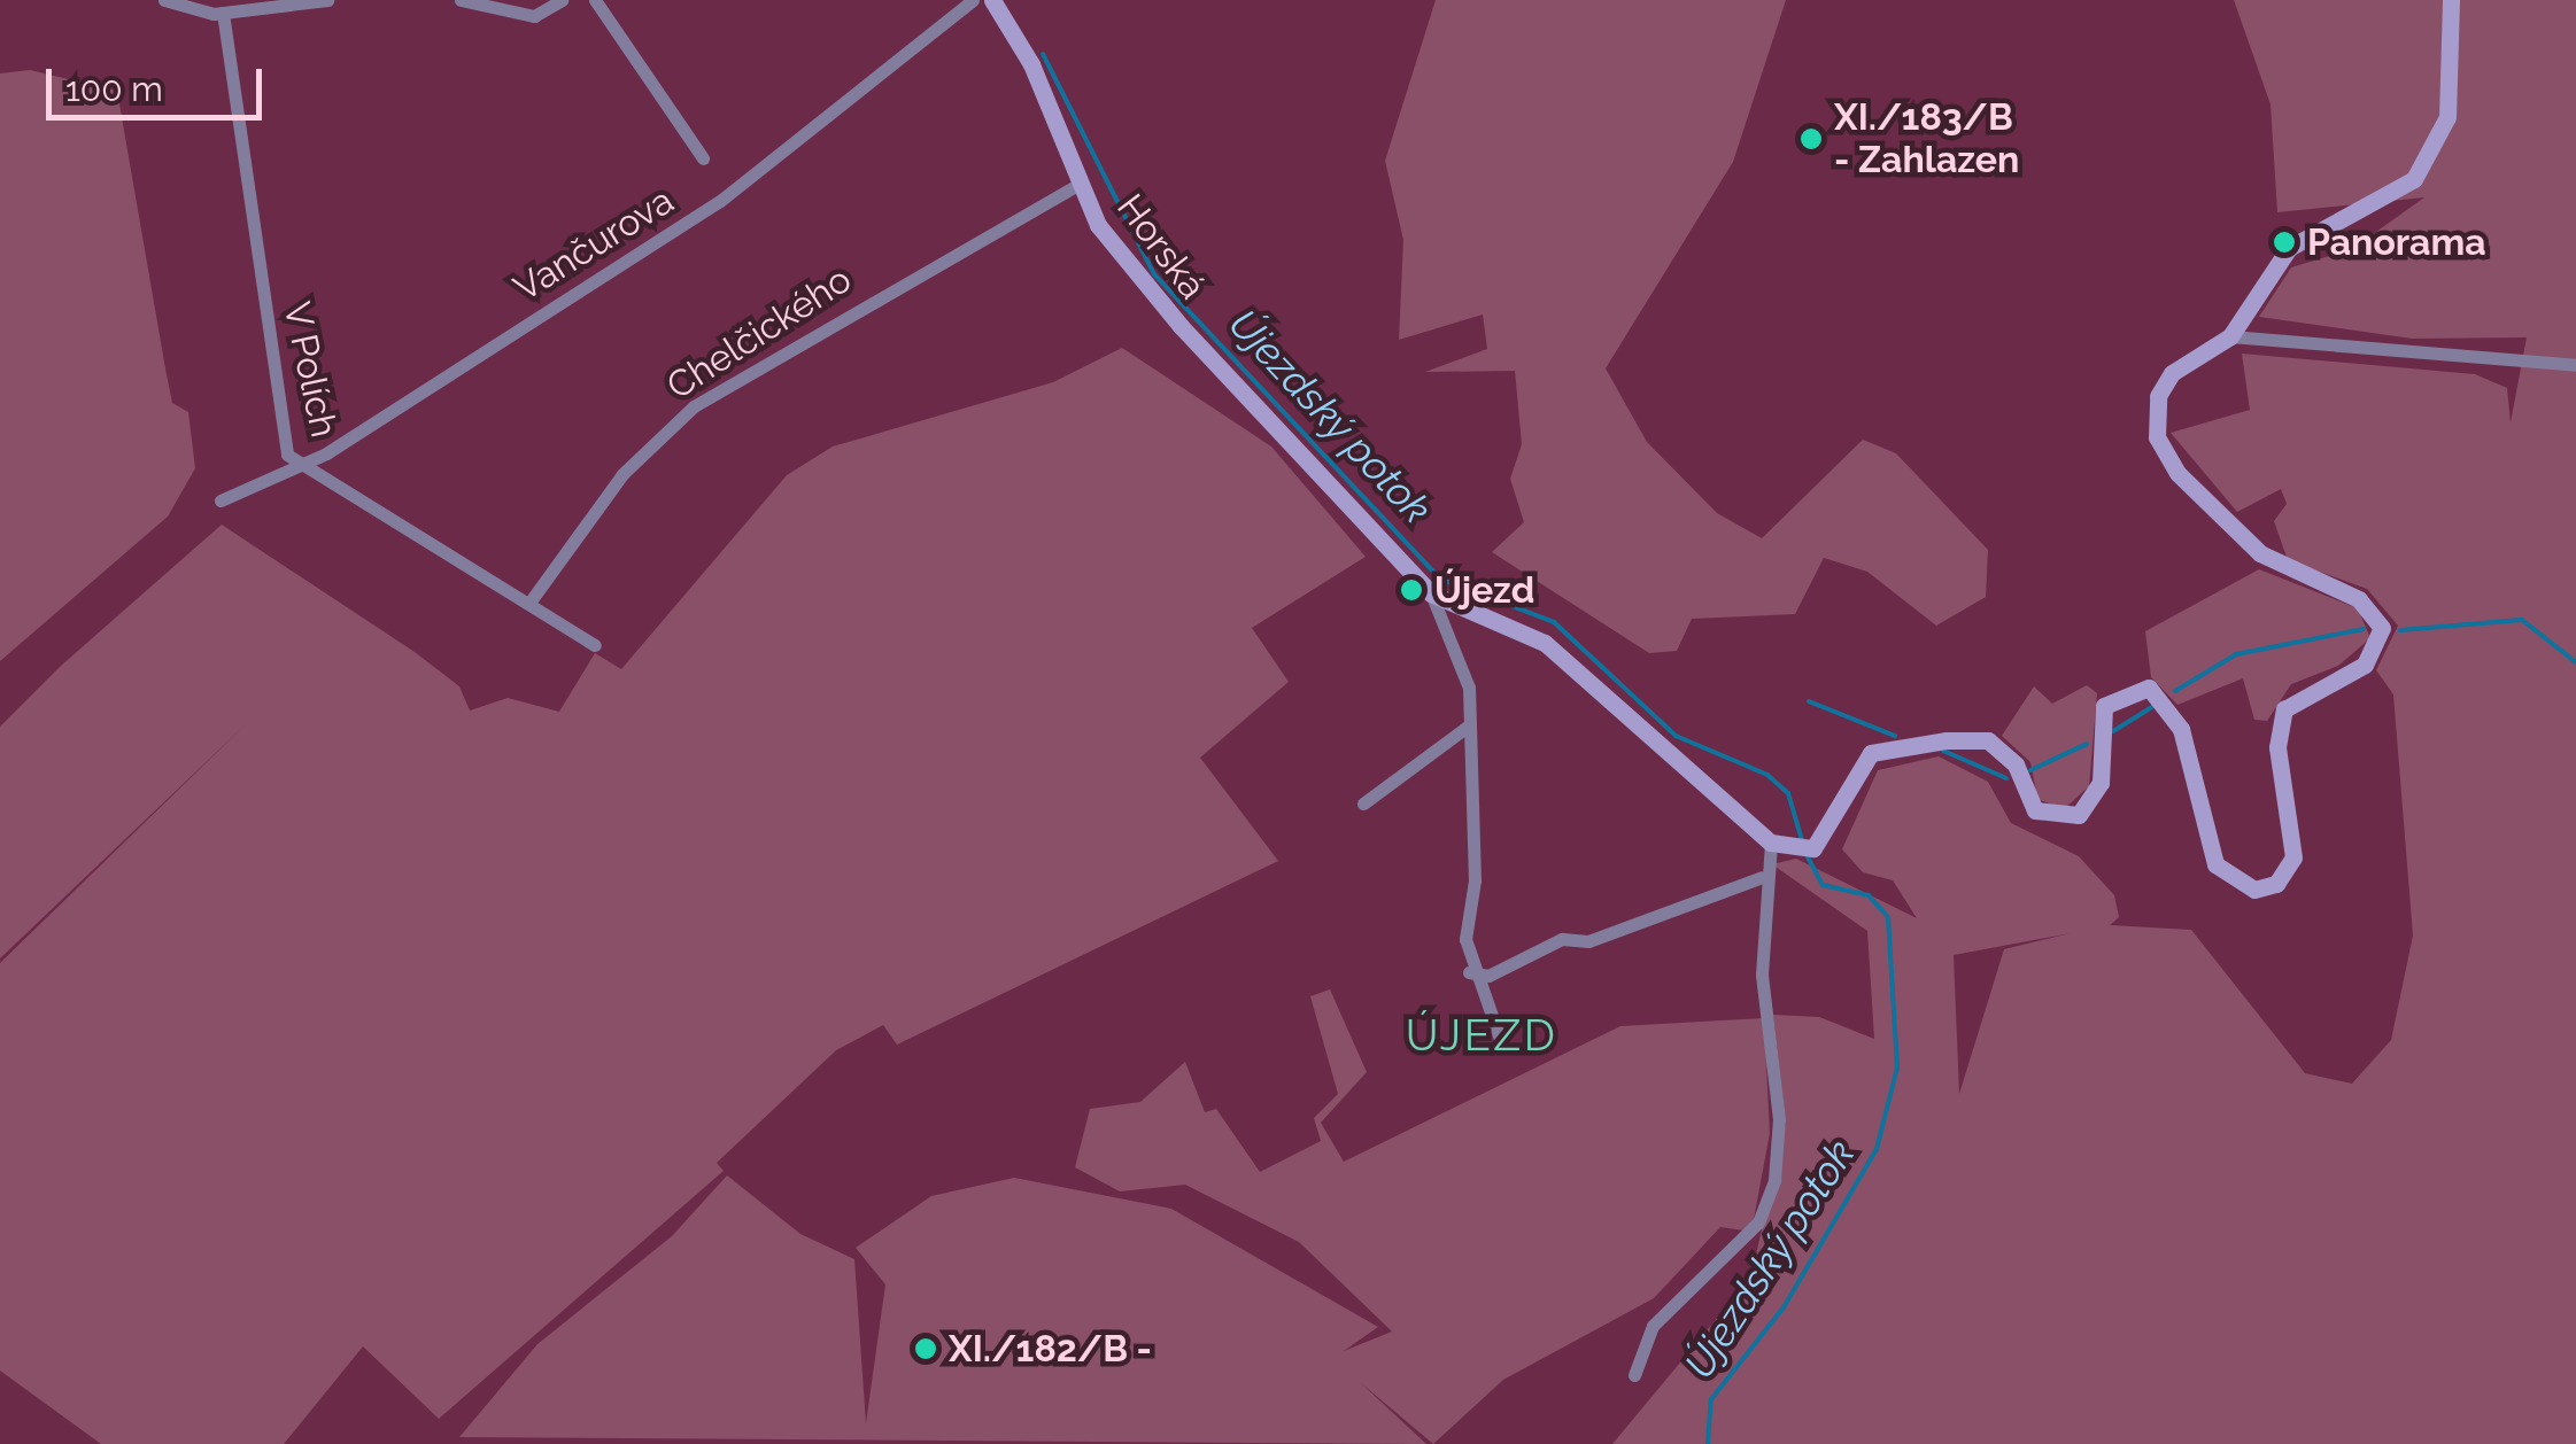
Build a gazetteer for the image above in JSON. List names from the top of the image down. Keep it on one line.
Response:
{"streets":{"street":["Vančurova","Horská","Chelčického","V Polích"]},"crossings":[["Vančurova","V Polích"],["Horská","Chelčického"],["Chelčického","V Polích"]],"districts":["ÚJEZD"],"water":["Újezdský potok"],"places":["XI./183/B - Zahlazen","Panorama","Újezd","XI./182/B -"],"scale_bar":"100 m"}
